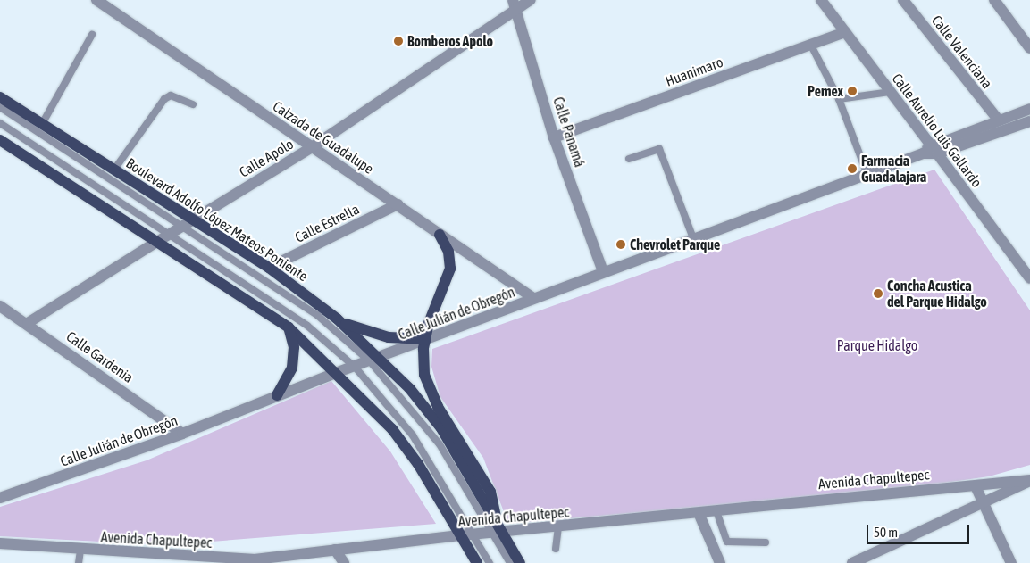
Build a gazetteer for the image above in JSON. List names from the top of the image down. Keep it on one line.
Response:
{"streets":{"main road":["Boulevard Adolfo López Mateos Poniente"],"street":["Calle Valenciana","Huanimaro","Calle Aurelio Luis Gallardo","Calle Panamá","Calzada de Guadalupe","Calle Apolo","Calle Estrella","Calle Julián de Obregón","Calle Gardenia","Avenida Chapultepec"]},"crossings":[["Huanimaro","Calle Aurelio Luis Gallardo"],["Huanimaro","Calle Panamá"],["Calle Aurelio Luis Gallardo","Calle Julián de Obregón"],["Calle Panamá","Calle Apolo"],["Calle Panamá","Calle Julián de Obregón"],["Calzada de Guadalupe","Calle Apolo"],["Calzada de Guadalupe","Calle Estrella"],["Calzada de Guadalupe","Calle Julián de Obregón"],["Calle Apolo","Boulevard Adolfo López Mateos Poniente"],["Calle Apolo","Calle Gardenia"],["Boulevard Adolfo López Mateos Poniente","Calle Estrella"],["Boulevard Adolfo López Mateos Poniente","Calle Julián de Obregón"],["Boulevard Adolfo López Mateos Poniente","Avenida Chapultepec"],["Calle Julián de Obregón","Calle Gardenia"]],"parks":["Parque Hidalgo"],"places":["Bomberos Apolo","Pemex","Farmacia Guadalajara","Chevrolet Parque","Concha Acustica del Parque Hidalgo"],"scale_bar":"50 m"}
